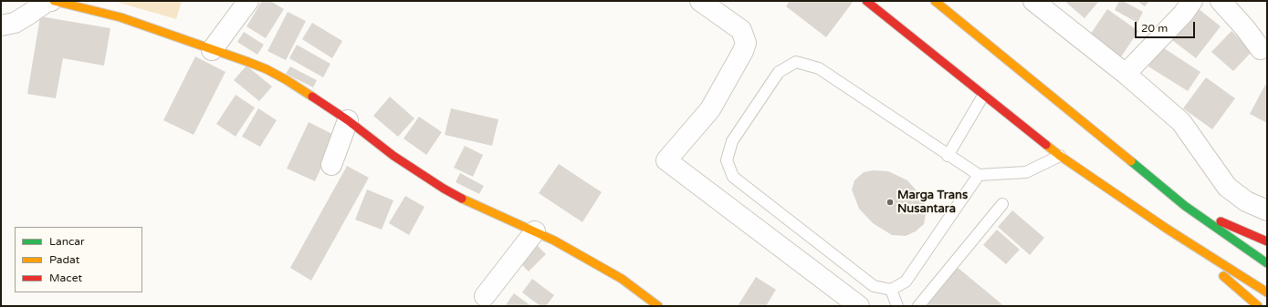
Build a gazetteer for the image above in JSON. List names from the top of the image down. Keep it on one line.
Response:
{"places":["Marga Trans Nusantara"],"legend":["Lancar","Padat","Macet"],"scale_bar":"20 m"}
